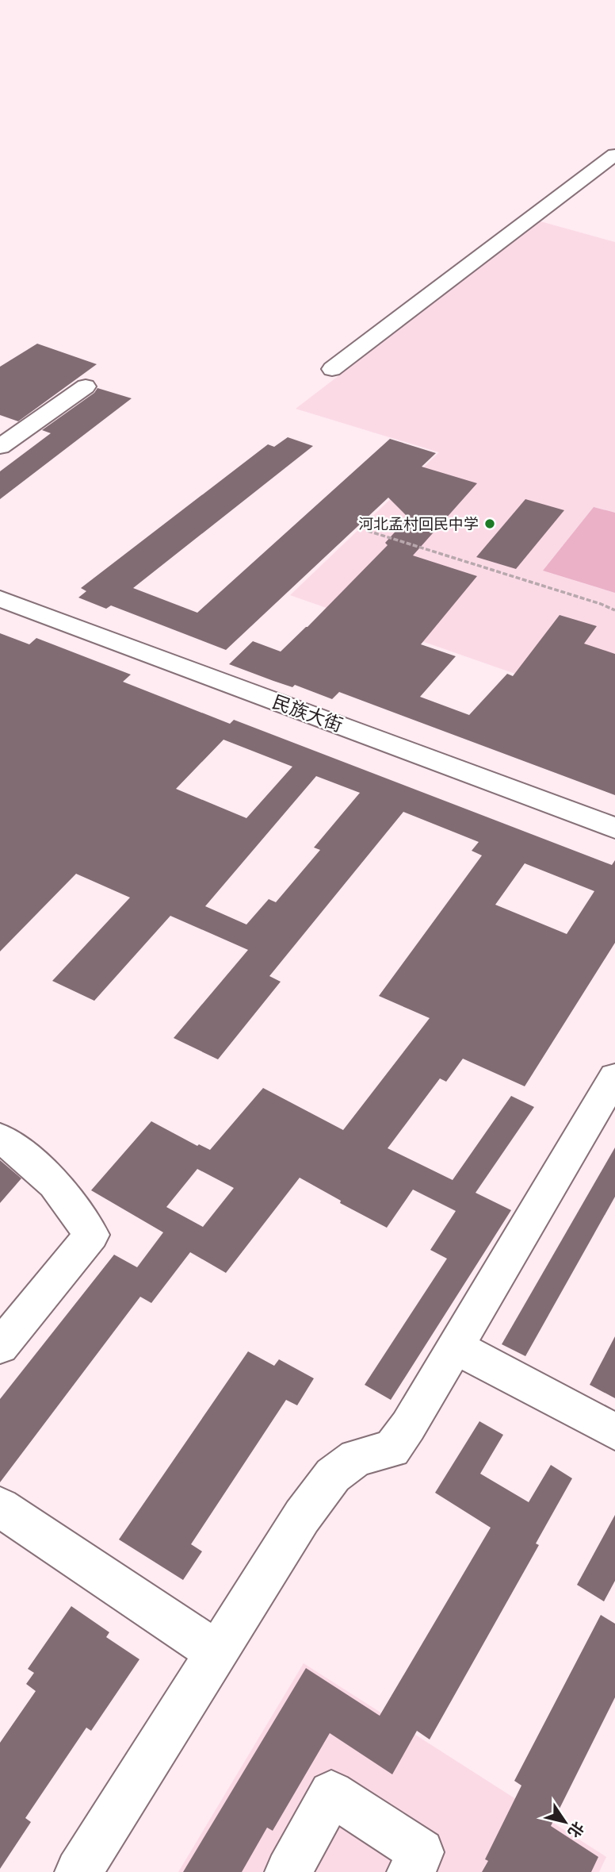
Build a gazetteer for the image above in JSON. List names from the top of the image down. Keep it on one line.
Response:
{"streets":{"street":["民族大街"]},"places":["河北孟村回民中学"],"north":"bottom right"}
